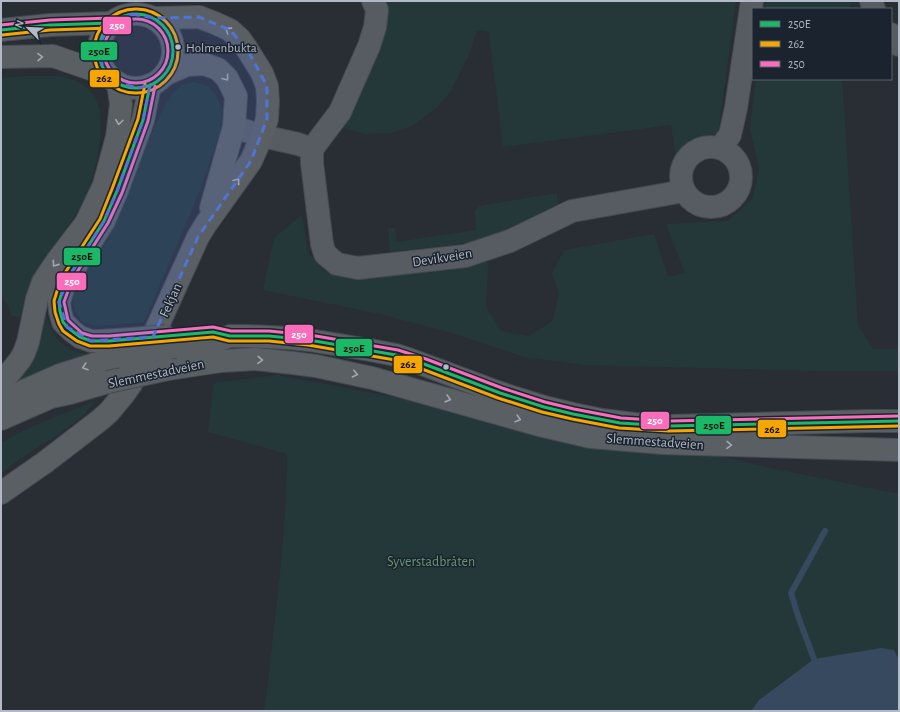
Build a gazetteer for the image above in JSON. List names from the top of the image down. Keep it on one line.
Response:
{"streets":{"main road":["Fekjan","Slemmestadveien"],"street":["Devikveien"]},"parks":["Syverstadbråten"],"places":["Holmenbukta"],"lines":["transit line 262","transit line 250E","transit line 250"],"legend":["250E","262","250"],"north":"top left"}
